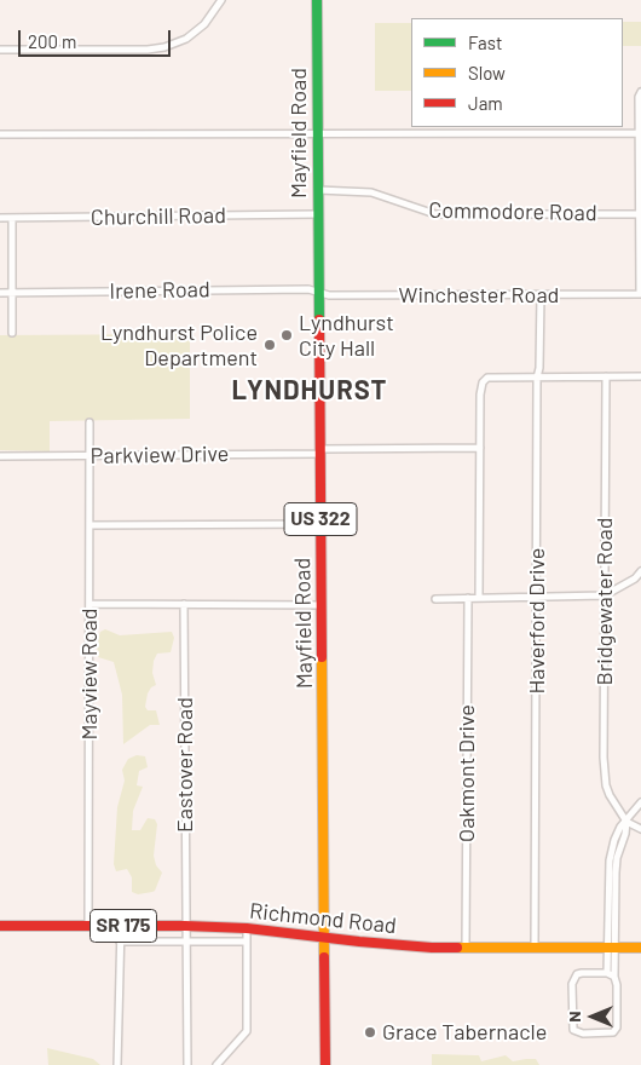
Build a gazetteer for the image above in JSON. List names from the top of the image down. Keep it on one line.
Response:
{"streets":{"main road":["Mayfield Road","US 322","Richmond Road","SR 175"],"street":["Commodore Road","Churchill Road","Irene Road","Winchester Road","Parkview Drive","Bridgewater Road","Haverford Drive","Mayview Road","Eastover Road","Oakmont Drive"]},"crossings":[["Mayfield Road","Commodore Road"],["Mayfield Road","Churchill Road"],["Mayfield Road","Irene Road"],["Mayfield Road","Winchester Road"],["Mayfield Road","Parkview Drive"],["Mayfield Road","Richmond Road"],["Irene Road","Winchester Road"],["Winchester Road","Haverford Drive"],["Parkview Drive","Mayview Road"],["Haverford Drive","Richmond Road"],["Mayview Road","Richmond Road"],["Eastover Road","Richmond Road"],["Oakmont Drive","Richmond Road"]],"districts":["LYNDHURST"],"places":["Lyndhurst City Hall","Lyndhurst Police Department","Grace Tabernacle"],"legend":["Fast","Slow","Jam"],"scale_bar":"200 m","north":"left"}
